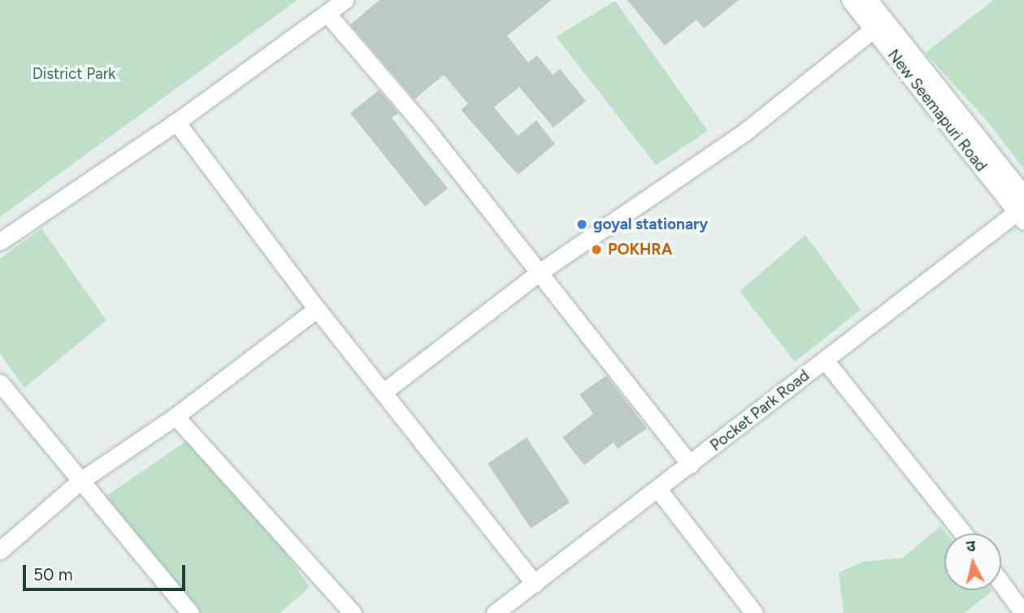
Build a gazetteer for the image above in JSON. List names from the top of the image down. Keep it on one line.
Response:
{"streets":{"street":["New Seemapuri Road","Pocket Park Road"]},"crossings":[["New Seemapuri Road","Pocket Park Road"]],"parks":["District Park"],"places":["goyal stationary","POKHRA"],"scale_bar":"50 m","north":"top"}
